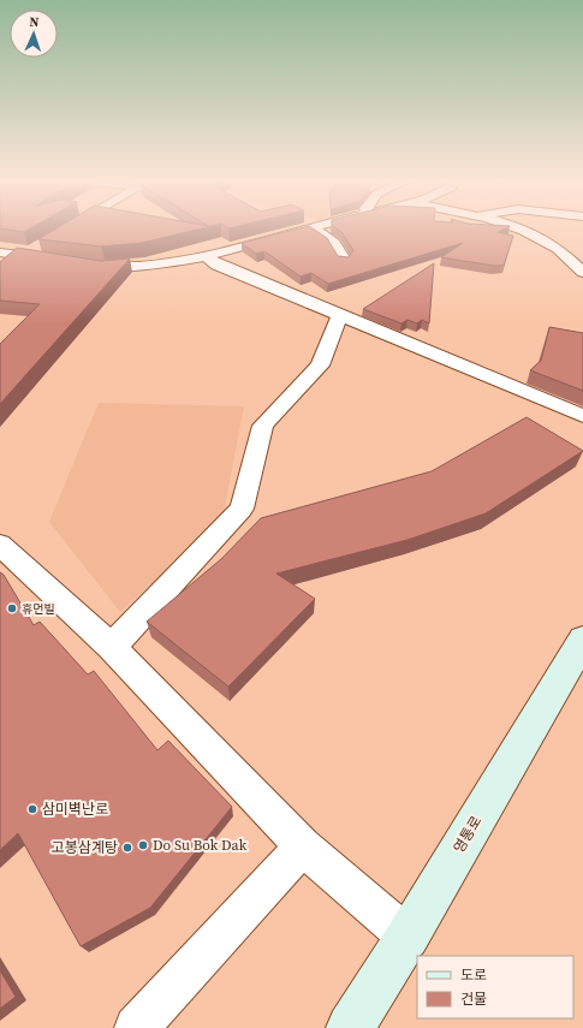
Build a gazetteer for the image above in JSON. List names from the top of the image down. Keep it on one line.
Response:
{"streets":{"street":["영통로"]},"places":["휴먼빌","삼미벽난로","Do Su Bok Dak","고봉삼계탕"],"legend":["도로","건물"],"north":"top"}
